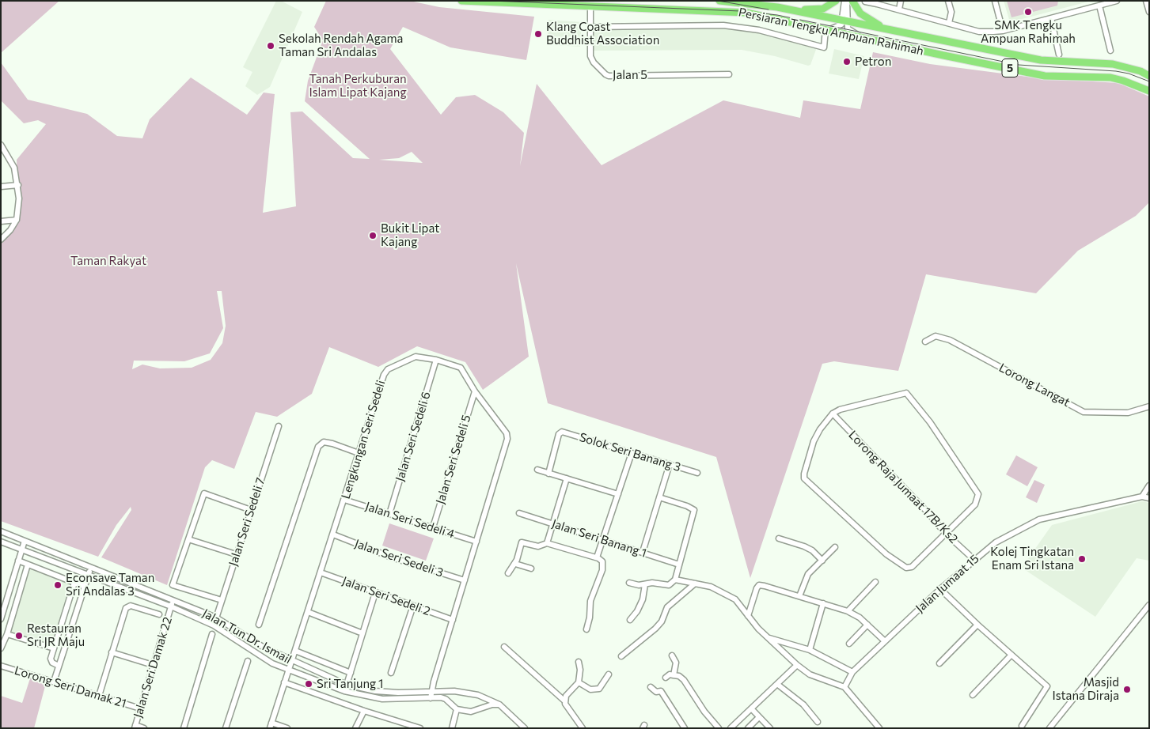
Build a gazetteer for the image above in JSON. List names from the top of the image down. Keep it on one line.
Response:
{"streets":{"highway":["Persiaran Tengku Ampuan Rahimah","5"],"street":["Jalan 5","Lorong Langat","Jalan Seri Sedeli 6","Lengkungan Seri Sedeli","Solok Seri Banang 3","Jalan Seri Sedeli 5","Lorong Raja Jumaat 17B/Ks2","Jalan Seri Sedeli 4","Jalan Seri Sedeli 7","Jalan Seri Banang 1","Jalan Seri Sedeli 3","Jalan Jumaat 15","Jalan Seri Sedeli 2","Jalan Tun Dr. Ismail","Jalan Seri Damak 22","Lorong Seri Damak 21"]},"crossings":[["Persiaran Tengku Ampuan Rahimah","Jalan 5"],["Jalan Seri Sedeli 6","Lengkungan Seri Sedeli"],["Jalan Seri Sedeli 6","Jalan Seri Sedeli 4"],["Lengkungan Seri Sedeli","Jalan Seri Sedeli 5"],["Lengkungan Seri Sedeli","Jalan Seri Sedeli 4"],["Lengkungan Seri Sedeli","Jalan Seri Sedeli 3"],["Lengkungan Seri Sedeli","Jalan Seri Sedeli 2"],["Lengkungan Seri Sedeli","Jalan Tun Dr. Ismail"],["Jalan Seri Sedeli 5","Jalan Seri Sedeli 4"],["Lorong Raja Jumaat 17B/Ks2","Jalan Jumaat 15"],["Jalan Seri Sedeli 7","Jalan Tun Dr. Ismail"],["Jalan Tun Dr. Ismail","Jalan Seri Damak 22"],["Jalan Seri Damak 22","Lorong Seri Damak 21"]],"parks":["Tanah Perkuburan Islam Lipat Kajang","Taman Rakyat"],"places":["SMK Tengku Ampuan Rahimah","Klang Coast Buddhist Association","Sekolah Rendah Agama Taman Sri Andalas","Petron","Bukit Lipat Kajang","Kolej Tingkatan Enam Sri Istana","Econsave Taman Sri Andalas 3","Restauran Sri JR Maju","Sri Tanjung 1","Masjid Istana Diraja"]}
